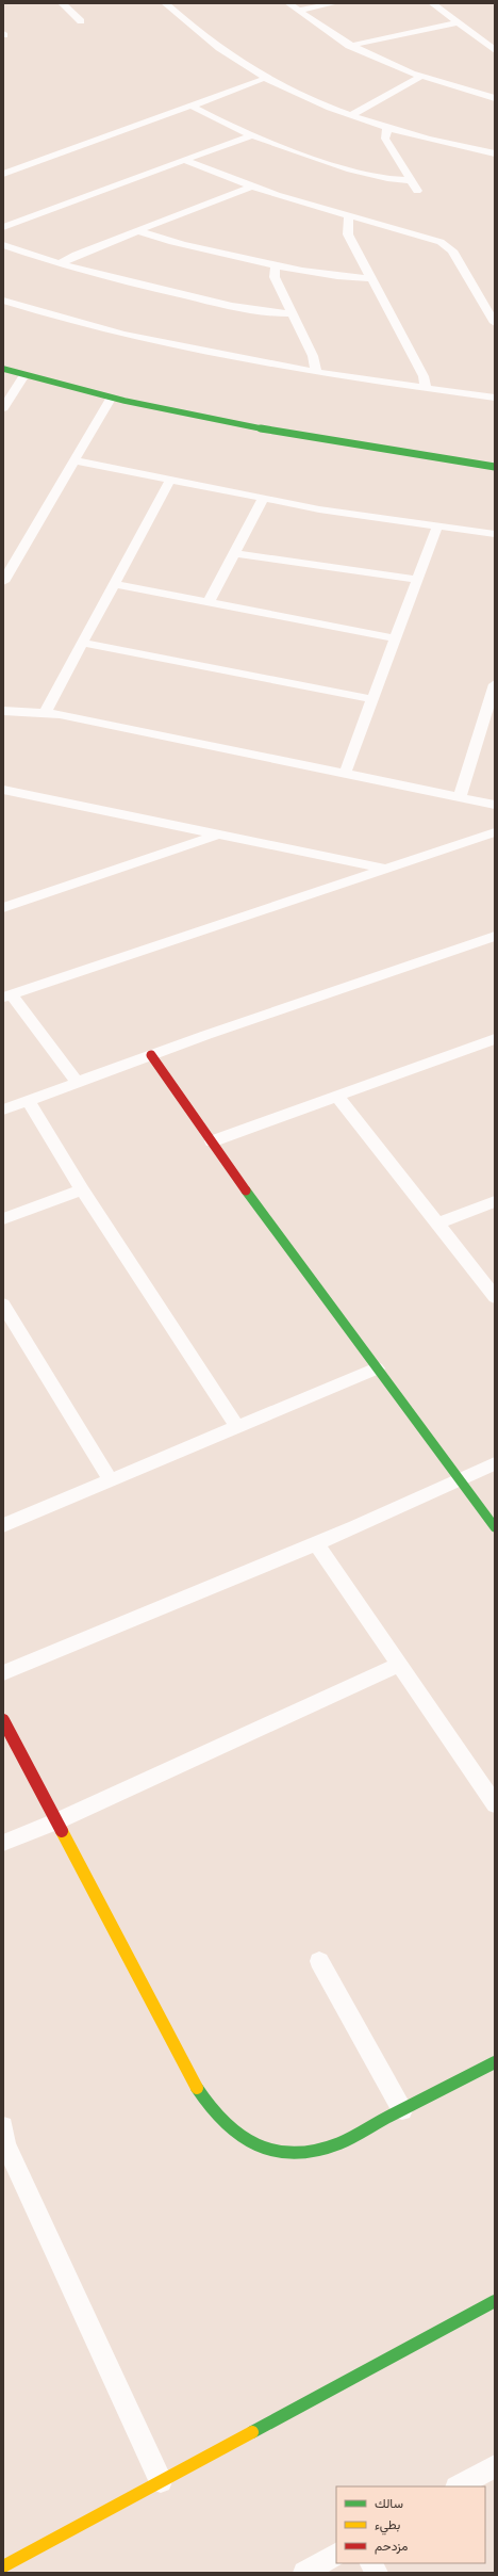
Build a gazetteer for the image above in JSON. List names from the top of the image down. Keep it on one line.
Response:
{"legend":["سالك","بطيء","مزدحم"]}
